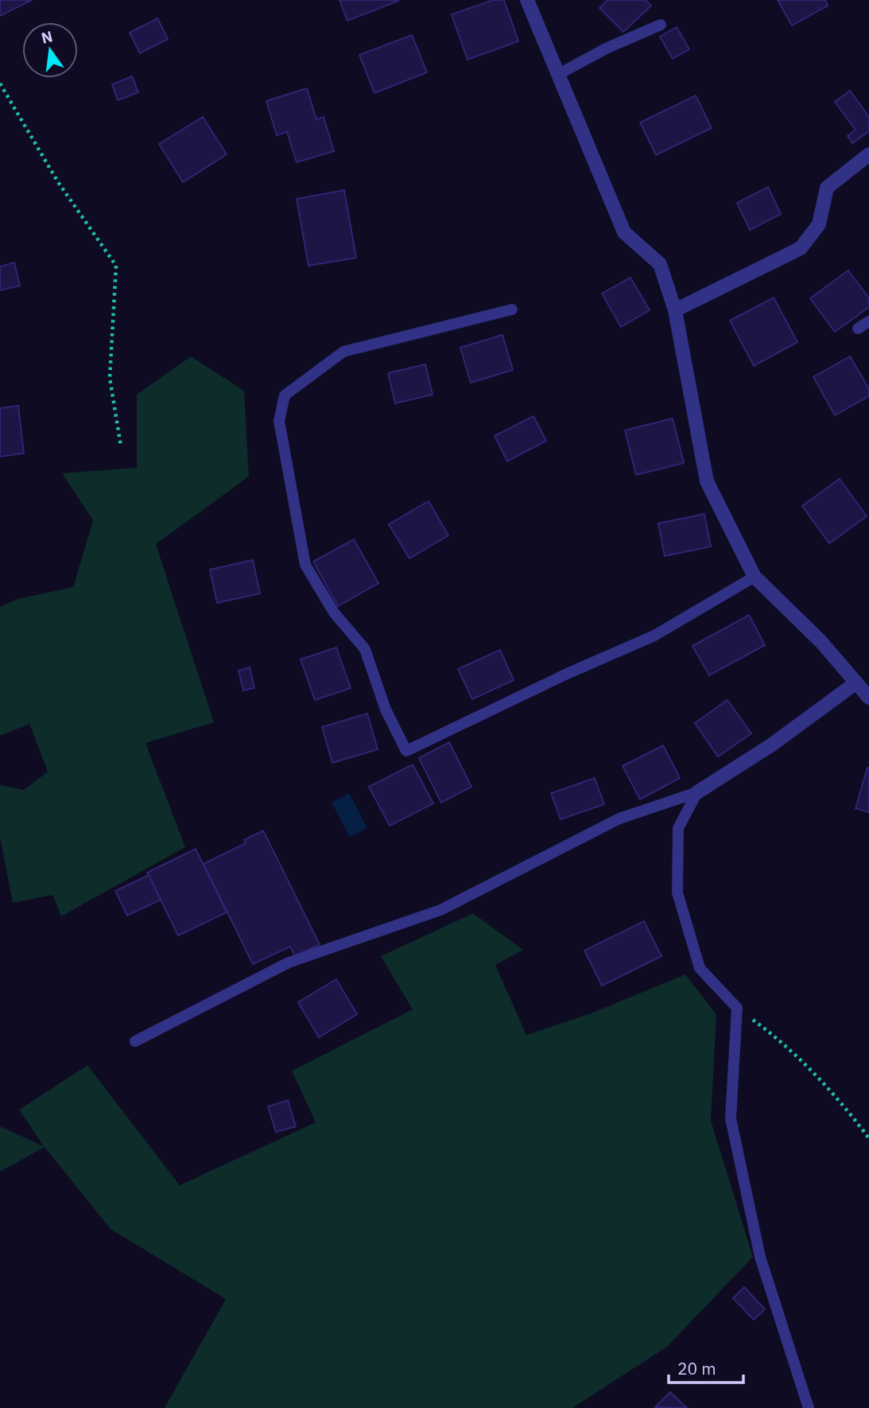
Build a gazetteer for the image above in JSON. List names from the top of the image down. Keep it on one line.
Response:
{"scale_bar":"20 m","north":"top"}
